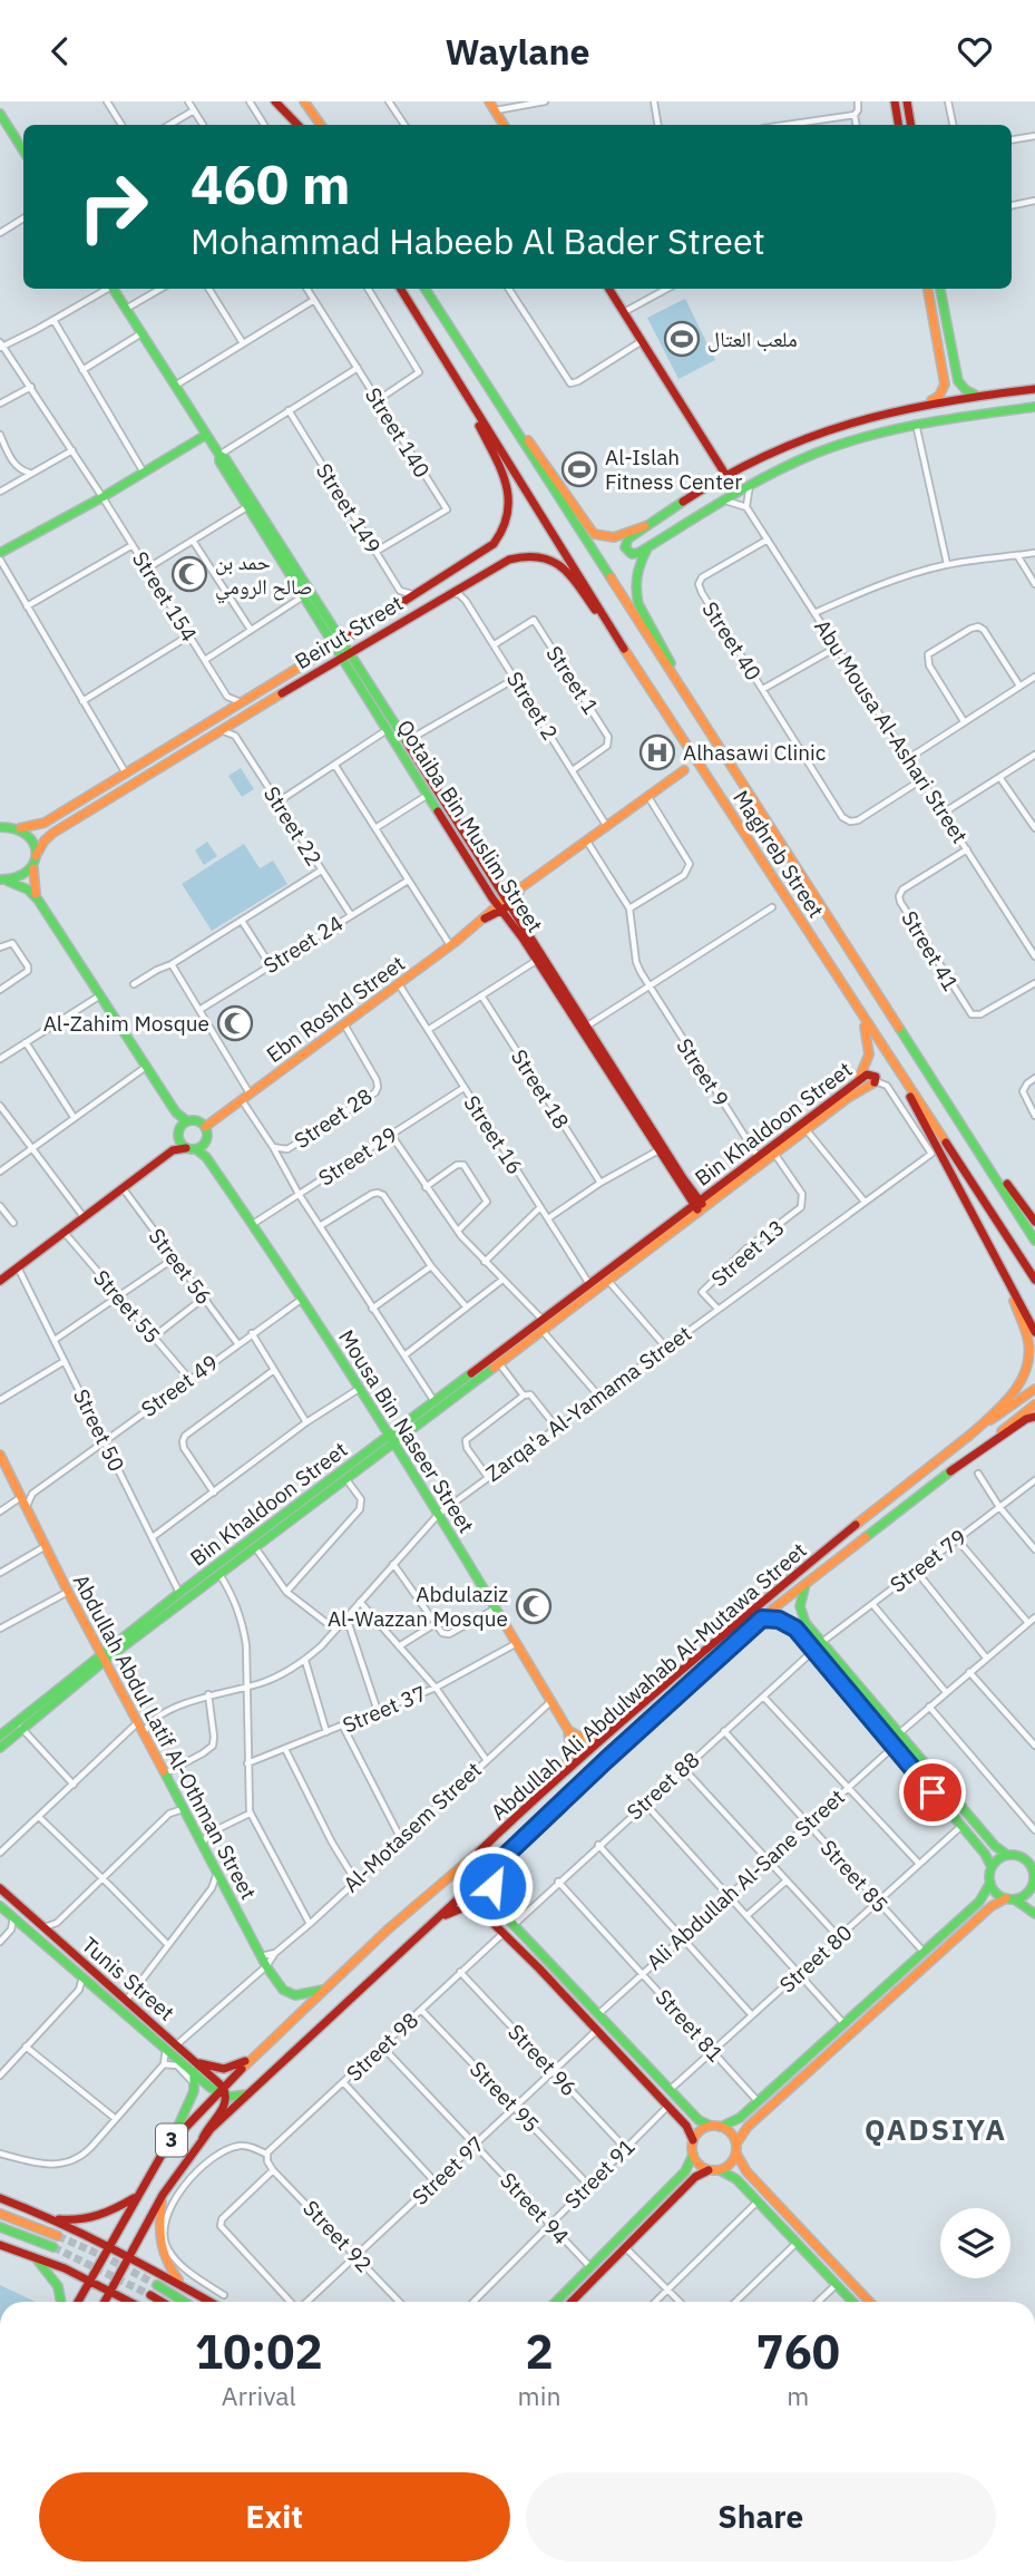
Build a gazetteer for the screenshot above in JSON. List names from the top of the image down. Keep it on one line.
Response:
{"streets":{"main road":["Beirut Street","Qotaiba Bin Muslim Street","Maghreb Street","Ebn Roshd Street","Bin Khaldoon Street","Mousa Bin Naseer Street","Abdullah Ali Abdulwahab Al-Mutawa Street","Abdullah Abdul Latif Al-Othman Street","Tunis Street","3"],"street":["Street 140","Street 149","Street 154","Street 40","Street 1","Street 2","Abu Mousa Al-Ashari Street","Street 22","Street 24","Street 41","Street 9","Street 18","Street 28","Street 16","Street 29","Street 13","Street 56","Street 55","Street 49","Zarqa'a Al-Yamama Street","Street 50","Street 79","Street 37","Street 88","Al-Motasem Street","Street 85","Ali Abdullah Al-Sane Street","Street 80","Street 81","Street 98","Street 96","Street 95","Street 97","Street 91","Street 94","Street 92"]},"crossings":[["Street 140","Street 149"],["Street 149","Beirut Street"],["Beirut Street","Street 2"],["Beirut Street","Qotaiba Bin Muslim Street"],["Beirut Street","Maghreb Street"],["Street 40","Abu Mousa Al-Ashari Street"],["Street 1","Street 2"],["Street 2","Ebn Roshd Street"],["Abu Mousa Al-Ashari Street","Street 41"],["Street 22","Street 24"],["Qotaiba Bin Muslim Street","Ebn Roshd Street"],["Qotaiba Bin Muslim Street","Bin Khaldoon Street"],["Street 24","Street 28"],["Ebn Roshd Street","Street 28"],["Ebn Roshd Street","Street 16"],["Ebn Roshd Street","Mousa Bin Naseer Street"],["Street 9","Bin Khaldoon Street"],["Bin Khaldoon Street","Street 16"],["Bin Khaldoon Street","Street 13"],["Bin Khaldoon Street","Zarqa'a Al-Yamama Street"],["Bin Khaldoon Street","Street 50"],["Bin Khaldoon Street","Mousa Bin Naseer Street"],["Bin Khaldoon Street","Abdullah Abdul Latif Al-Othman Street"],["Street 16","Street 29"],["Street 29","Mousa Bin Naseer Street"],["Street 13","Zarqa'a Al-Yamama Street"],["Street 56","Street 49"],["Street 55","Street 49"],["Street 49","Street 50"],["Street 49","Mousa Bin Naseer Street"],["Street 49","Abdullah Abdul Latif Al-Othman Street"],["Zarqa'a Al-Yamama Street","Mousa Bin Naseer Street"],["Zarqa'a Al-Yamama Street","Abdullah Abdul Latif Al-Othman Street"],["Mousa Bin Naseer Street","Street 37"],["Mousa Bin Naseer Street","Al-Motasem Street"],["Abdullah Ali Abdulwahab Al-Mutawa Street","Abdullah Abdul Latif Al-Othman Street"],["Abdullah Ali Abdulwahab Al-Mutawa Street","Tunis Street"],["Abdullah Ali Abdulwahab Al-Mutawa Street","3"],["Abdullah Abdul Latif Al-Othman Street","Al-Motasem Street"],["Street 88","Street 85"],["Street 88","Street 81"],["Al-Motasem Street","Tunis Street"],["Street 85","Ali Abdullah Al-Sane Street"],["Street 85","Street 80"],["Ali Abdullah Al-Sane Street","Street 81"],["Street 80","Street 81"],["Street 98","Street 96"],["Street 98","Street 95"],["Street 98","Street 94"],["Street 98","Street 92"],["Street 96","Street 97"],["Street 96","Street 91"],["Street 95","Street 97"],["Street 95","Street 91"],["Street 97","Street 94"],["Street 97","Street 92"],["Street 91","Street 94"]],"districts":["QADSIYA"],"places":{"sports":["ملعب العتال","Al-Islah Fitness Center"],"mosque":["حمد بن صالح الرومي","Al-Zahim Mosque","Abdulaziz Al-Wazzan Mosque"],"hospital":["Alhasawi Clinic"]},"page":{"header":"Waylane","turn":["460 m","Mohammad Habeeb Al Bader Street"],"eta":["10:02","Arrival","2","min","760","m"],"buttons":["Exit","Share"]}}
